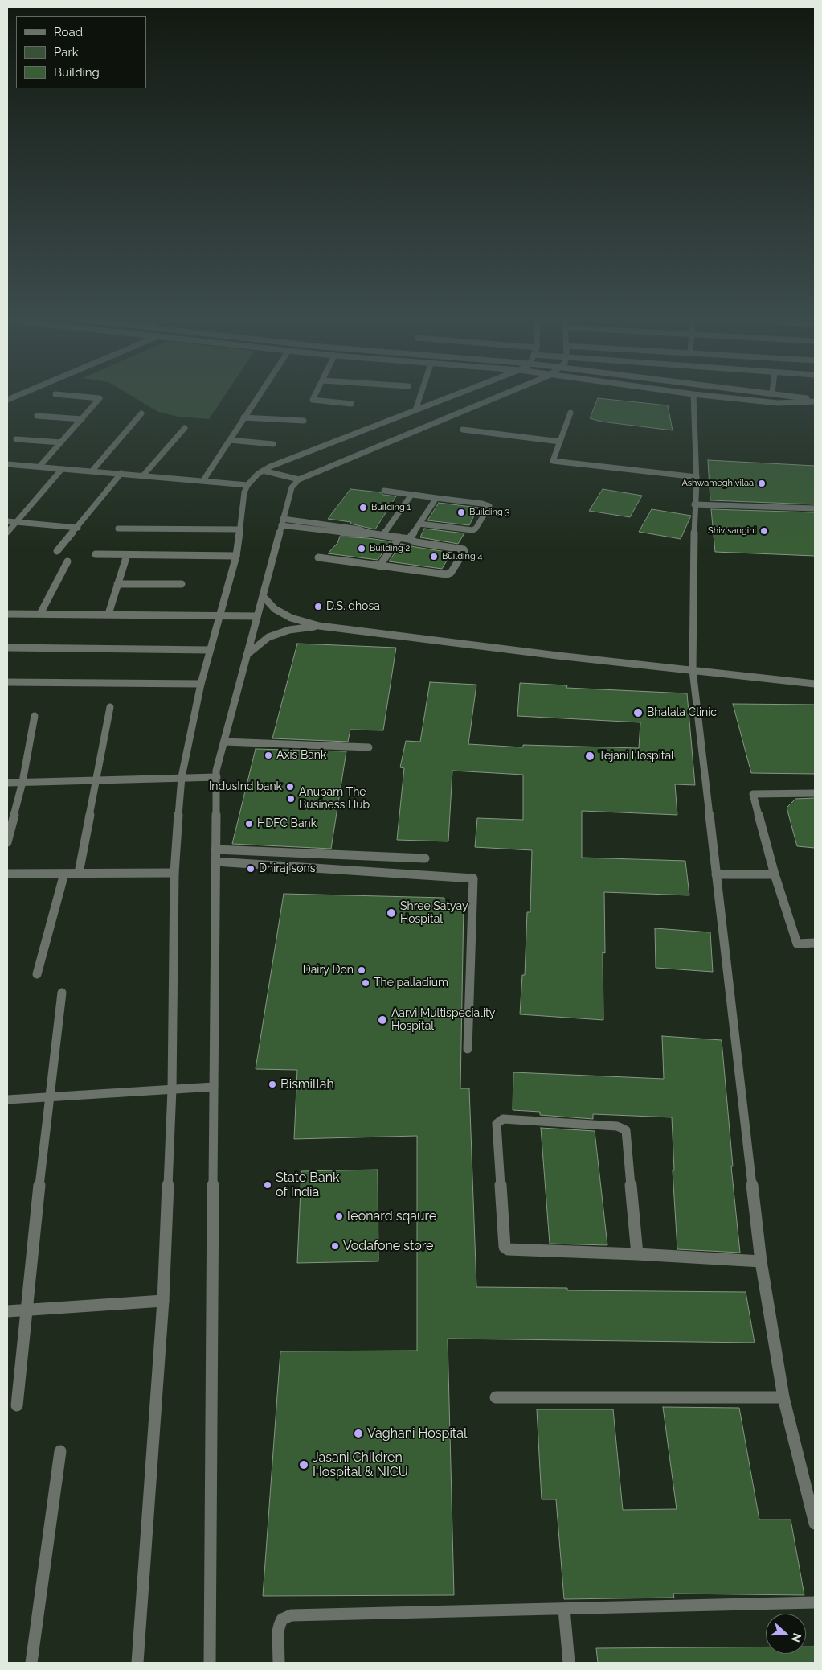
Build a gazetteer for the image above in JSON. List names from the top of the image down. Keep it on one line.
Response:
{"places":["Ashwamegh vilaa","Building 1","Building 3","Shiv sangini","Building 2","Building 4","D.S. dhosa","Bhalala Clinic","Axis Bank","Tejani Hospital","IndusInd bank","Anupam The Business Hub","HDFC Bank","Dhiraj sons","Shree Satyay Hospital","Dairy Don","The palladium","Aarvi Multispeciality Hospital","Bismillah","State Bank of India","leonard sqaure","Vodafone store","Vaghani Hospital","Jasani Children Hospital & NICU"],"legend":["Road","Park","Building"],"north":"right"}
